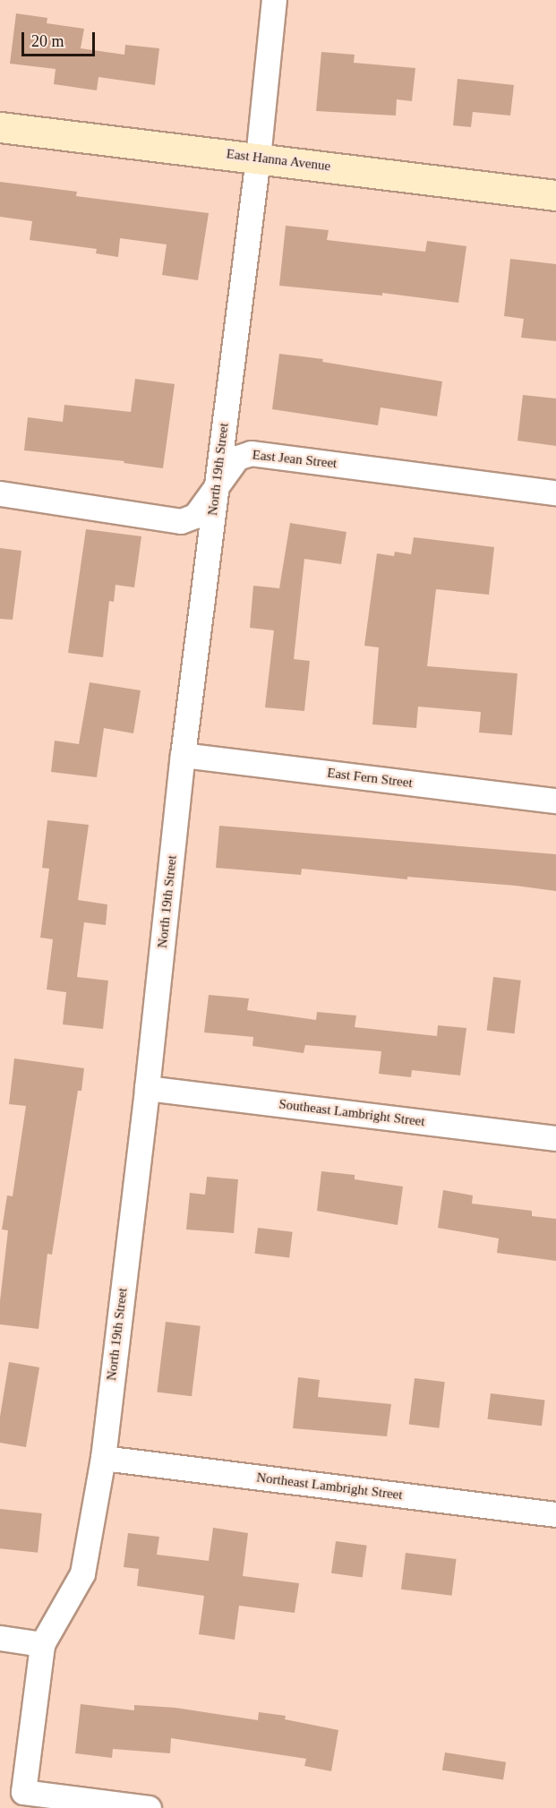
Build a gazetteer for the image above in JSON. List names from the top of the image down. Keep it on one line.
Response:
{"streets":{"street":["East Hanna Avenue","East Jean Street","North 19th Street","East Fern Street","Southeast Lambright Street","Northeast Lambright Street"]},"crossings":[["East Hanna Avenue","North 19th Street"],["East Jean Street","North 19th Street"],["North 19th Street","East Fern Street"],["North 19th Street","Southeast Lambright Street"],["North 19th Street","Northeast Lambright Street"]],"scale_bar":"20 m"}
